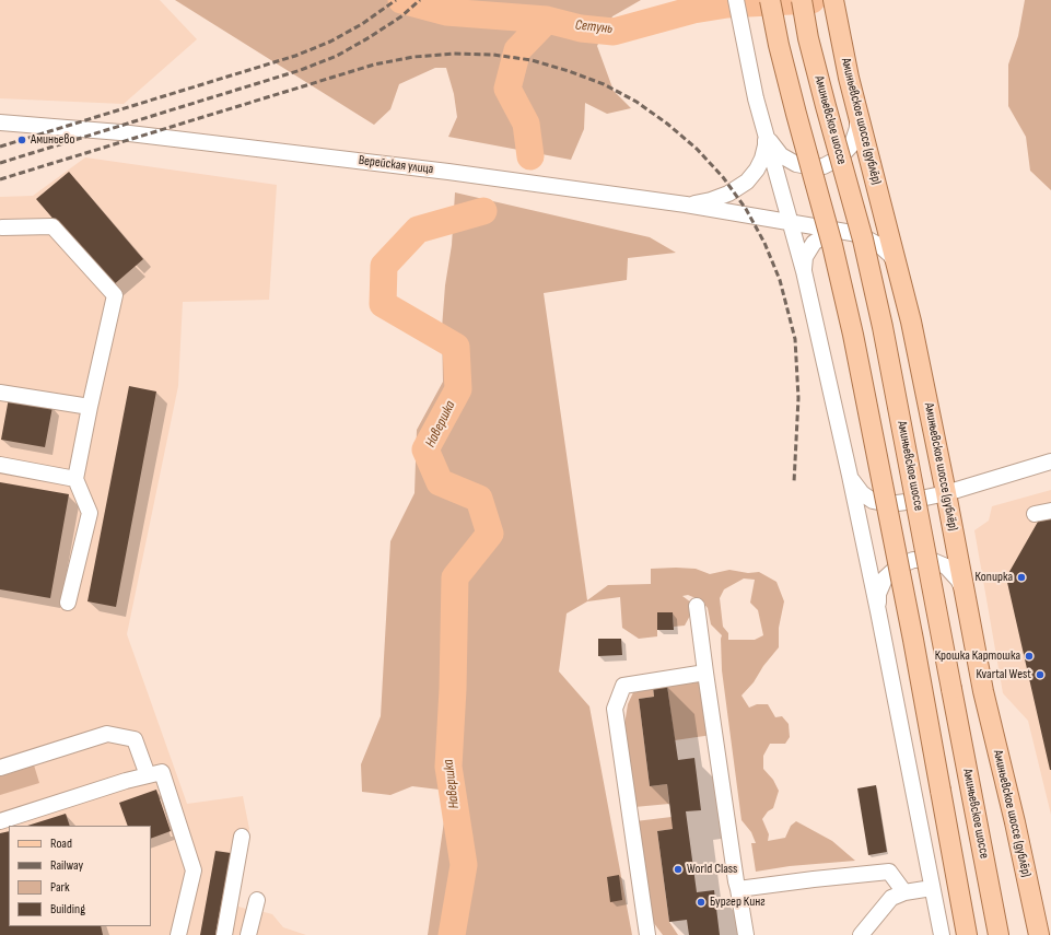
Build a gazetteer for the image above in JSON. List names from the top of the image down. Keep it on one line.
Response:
{"streets":{"main road":["Аминьевское шоссе","Аминьевское шоссе (дублёр)"],"street":["Верейская улица"]},"crossings":[["Аминьевское шоссе (дублёр)","Верейская улица"]],"water":["Сетунь","Навершка"],"places":["Аминьево","Копирка","Крошка Картошка","Kvartal West","World Class","Бургер Кинг"],"legend":["Road","Railway","Park","Building"]}
